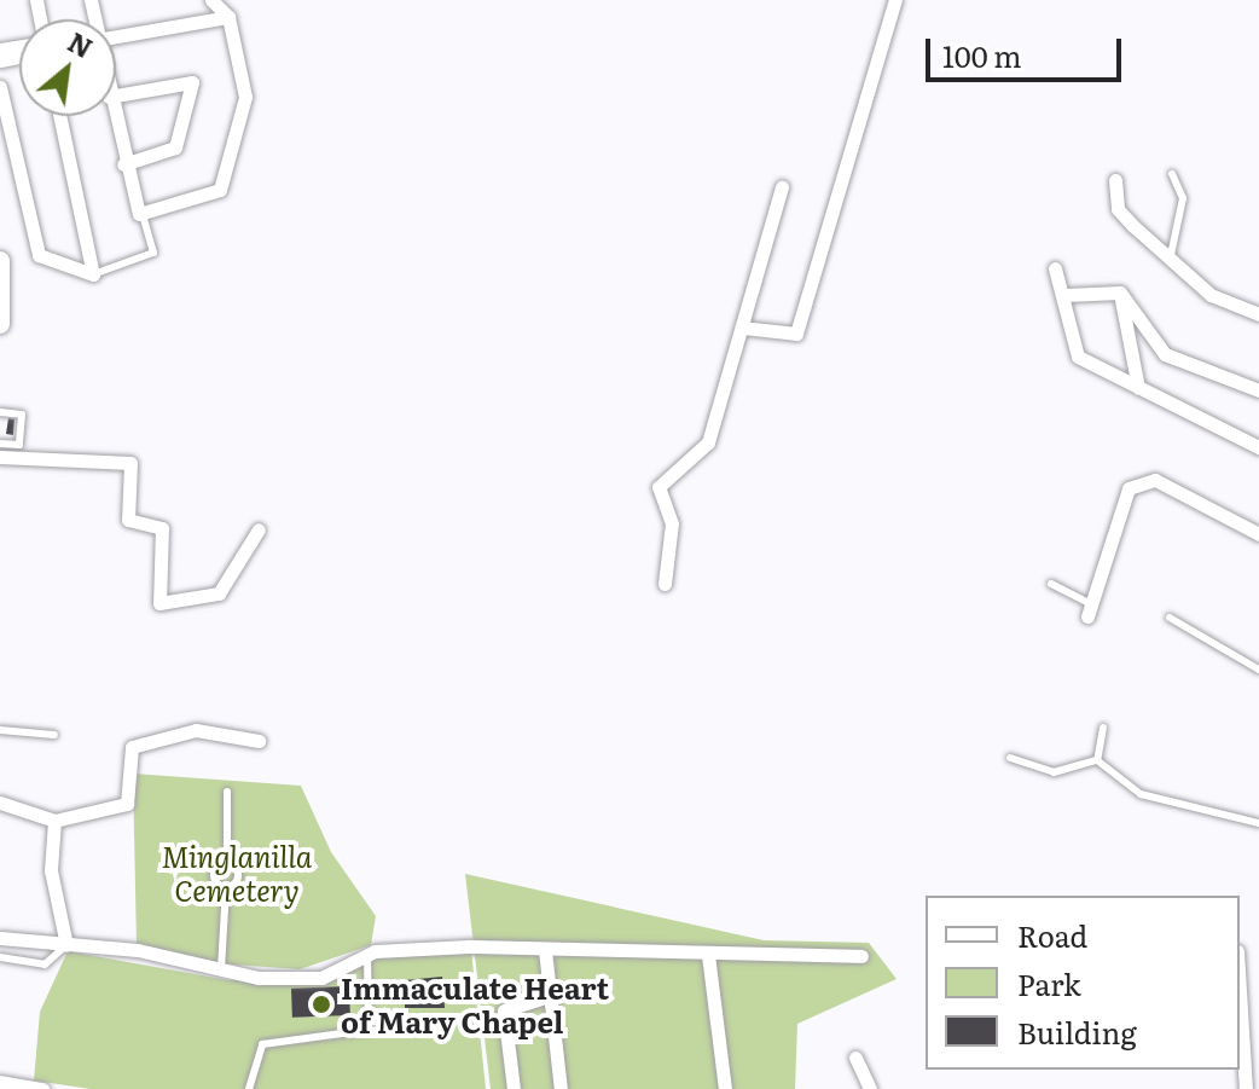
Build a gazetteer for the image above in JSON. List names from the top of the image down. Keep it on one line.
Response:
{"parks":["Minglanilla Cemetery"],"places":["Immaculate Heart of Mary Chapel"],"legend":["Road","Park","Building"],"scale_bar":"100 m","north":"top right"}
